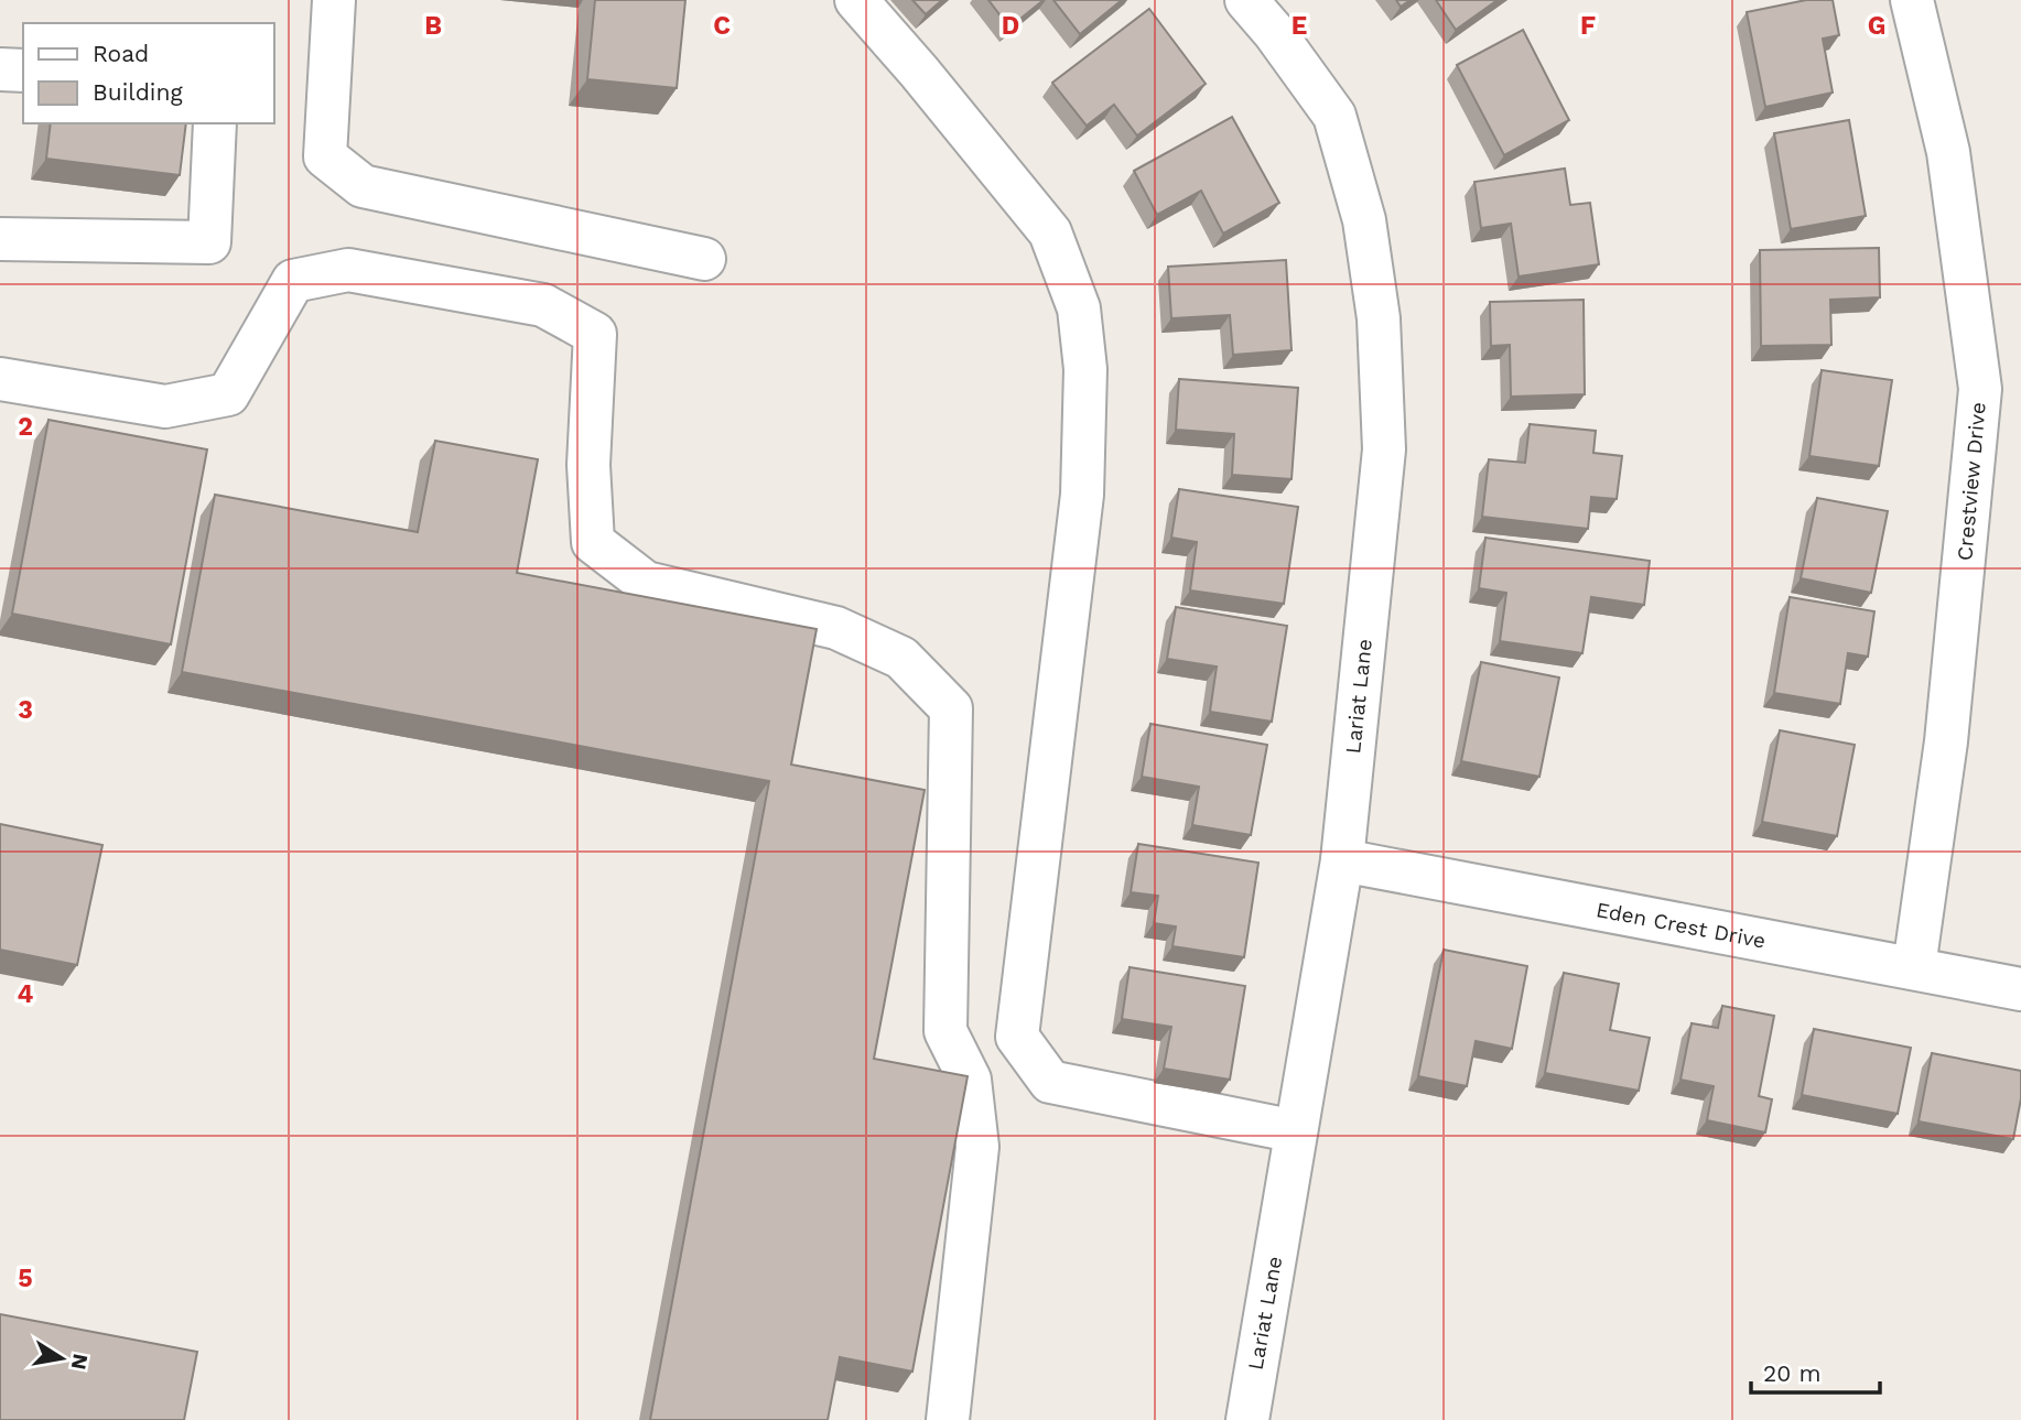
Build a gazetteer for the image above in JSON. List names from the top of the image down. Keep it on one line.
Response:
{"streets":{"street":["Crestview Drive","Lariat Lane","Eden Crest Drive"]},"crossings":[["Crestview Drive","Eden Crest Drive"],["Lariat Lane","Eden Crest Drive"]],"legend":["Road","Building"],"scale_bar":"20 m","north":"right","grid":{"columns":["B","C","D","E","F","G"],"rows":["2","3","4","5"]}}
